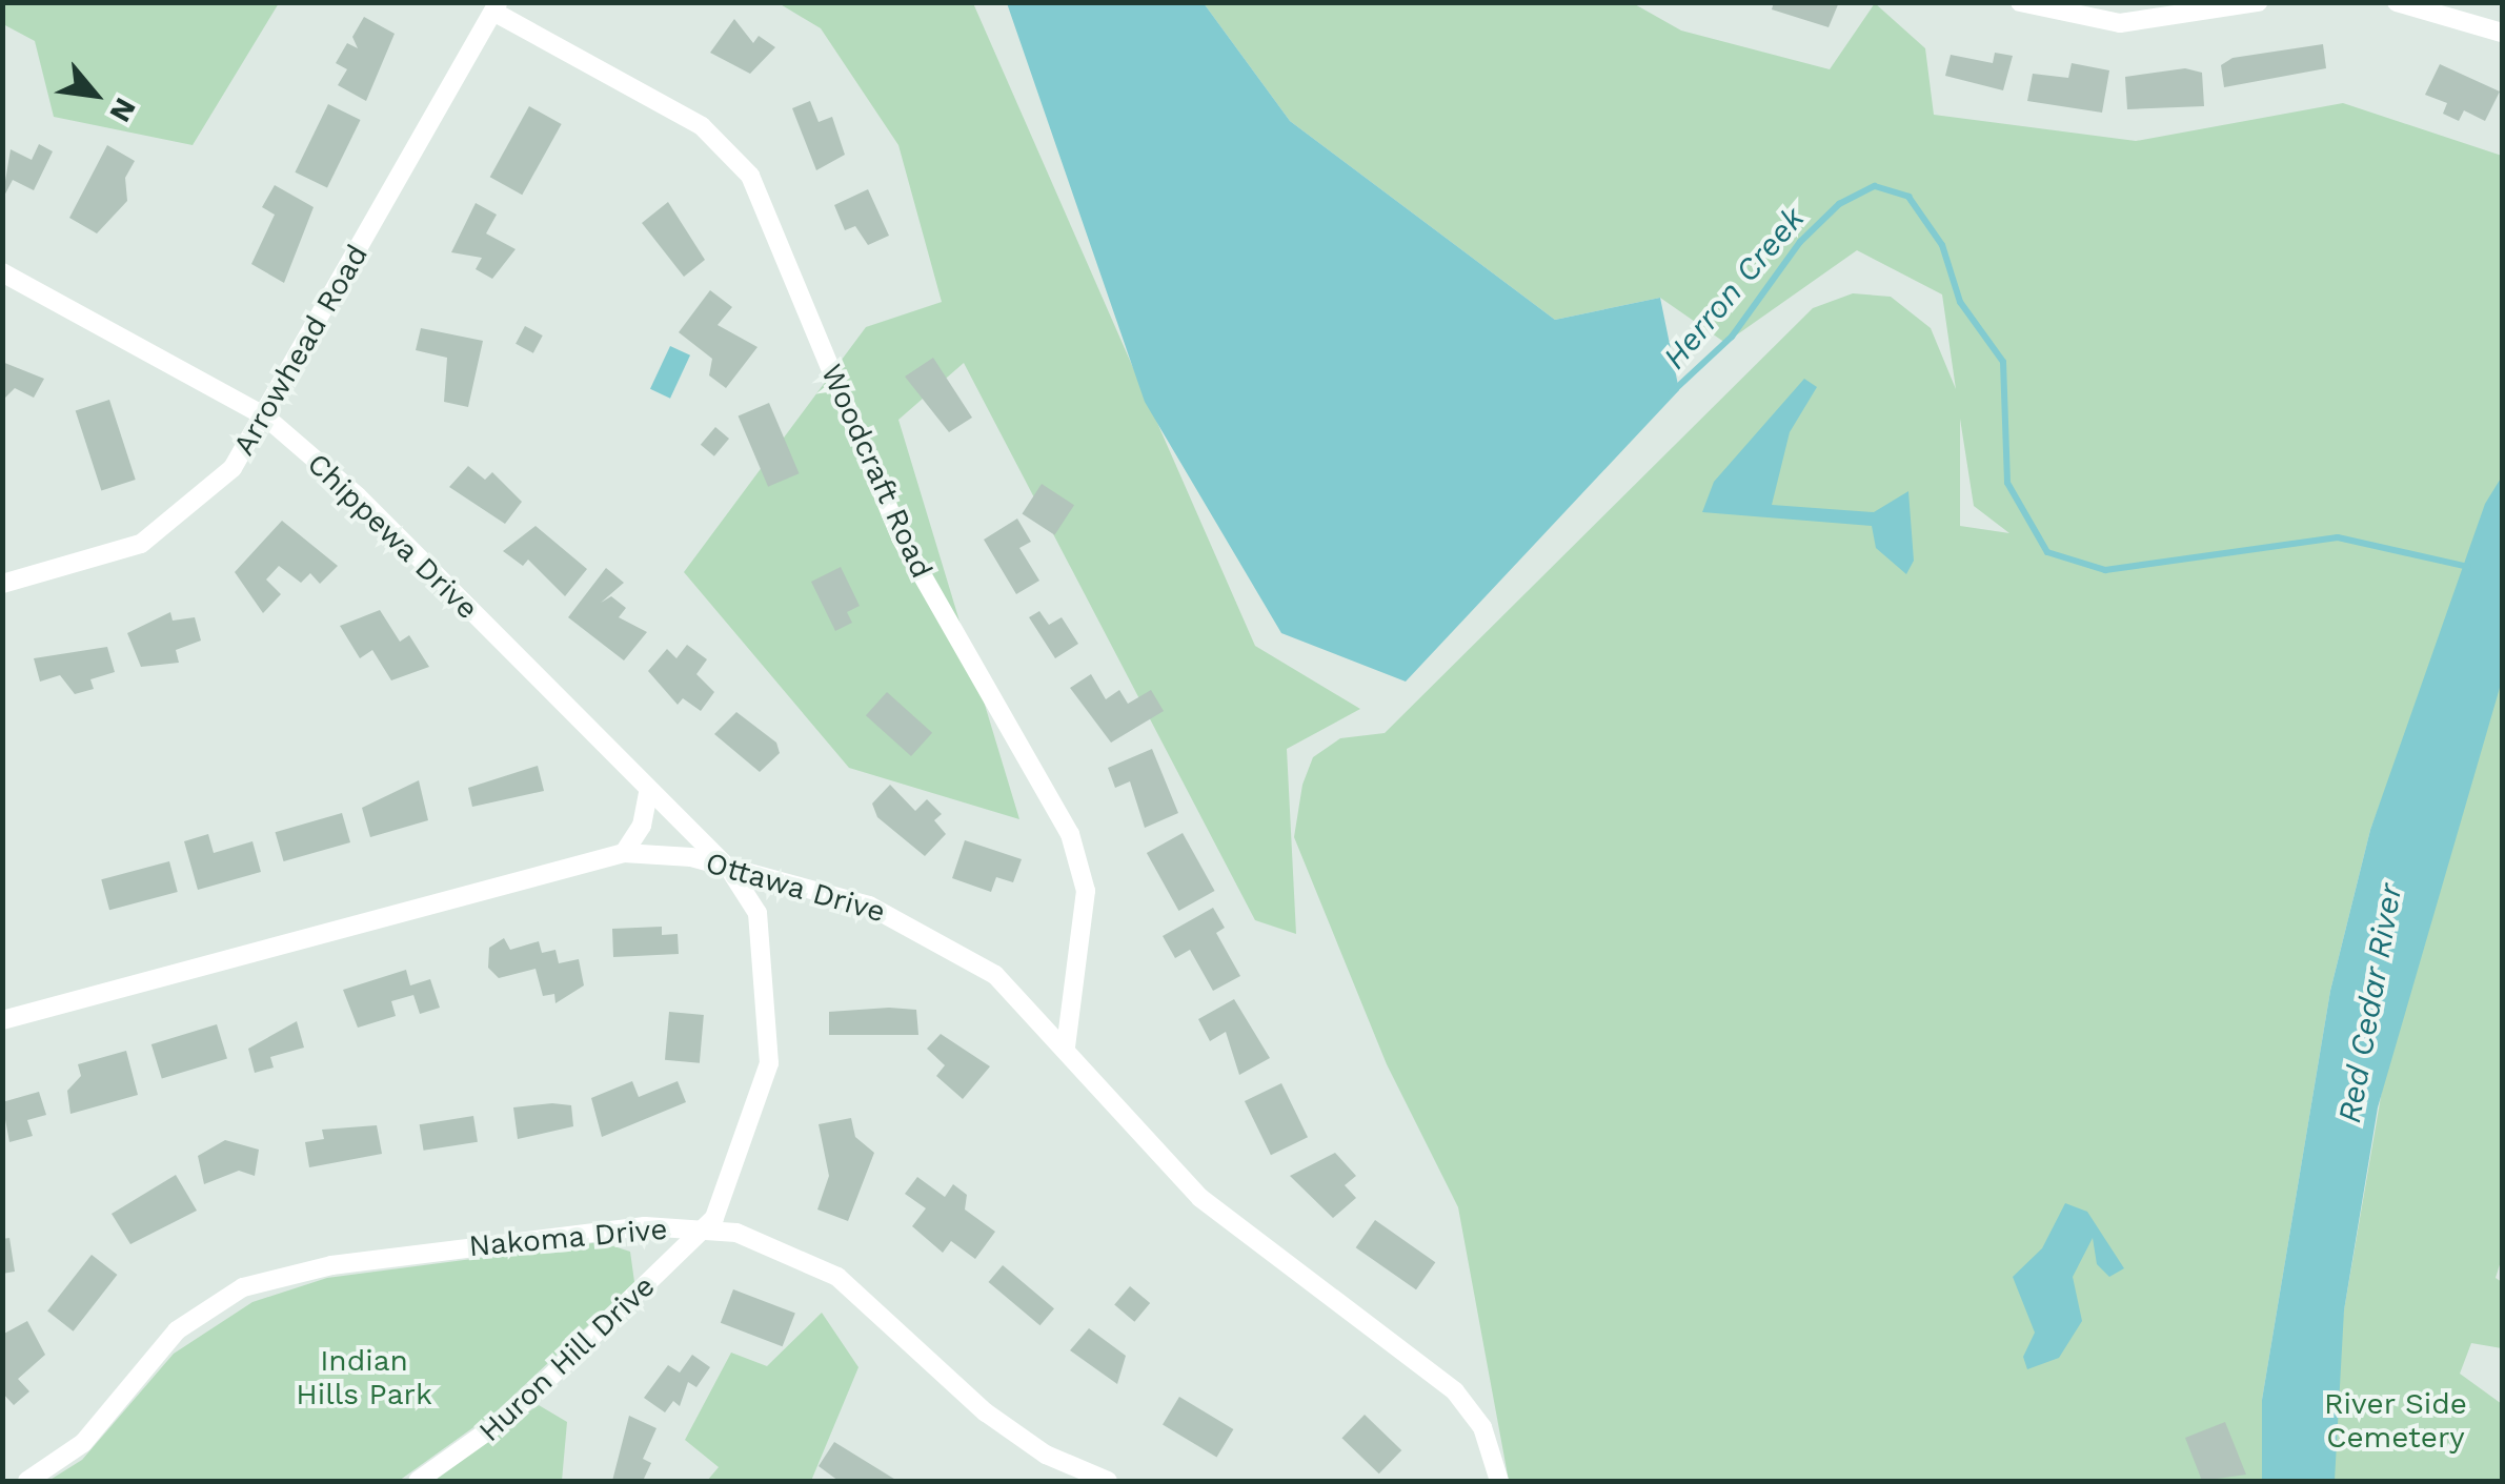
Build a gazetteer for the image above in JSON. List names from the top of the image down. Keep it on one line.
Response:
{"streets":{"street":["Arrowhead Road","Woodcraft Road","Chippewa Drive","Ottawa Drive","Nakoma Drive","Huron Hill Drive"]},"crossings":[["Arrowhead Road","Woodcraft Road"],["Arrowhead Road","Chippewa Drive"],["Woodcraft Road","Ottawa Drive"],["Chippewa Drive","Ottawa Drive"],["Chippewa Drive","Huron Hill Drive"],["Ottawa Drive","Huron Hill Drive"],["Nakoma Drive","Huron Hill Drive"]],"water":["Herron Creek","Red Cedar River"],"parks":["Indian Hills Park","River Side Cemetery"],"north":"bottom right"}
